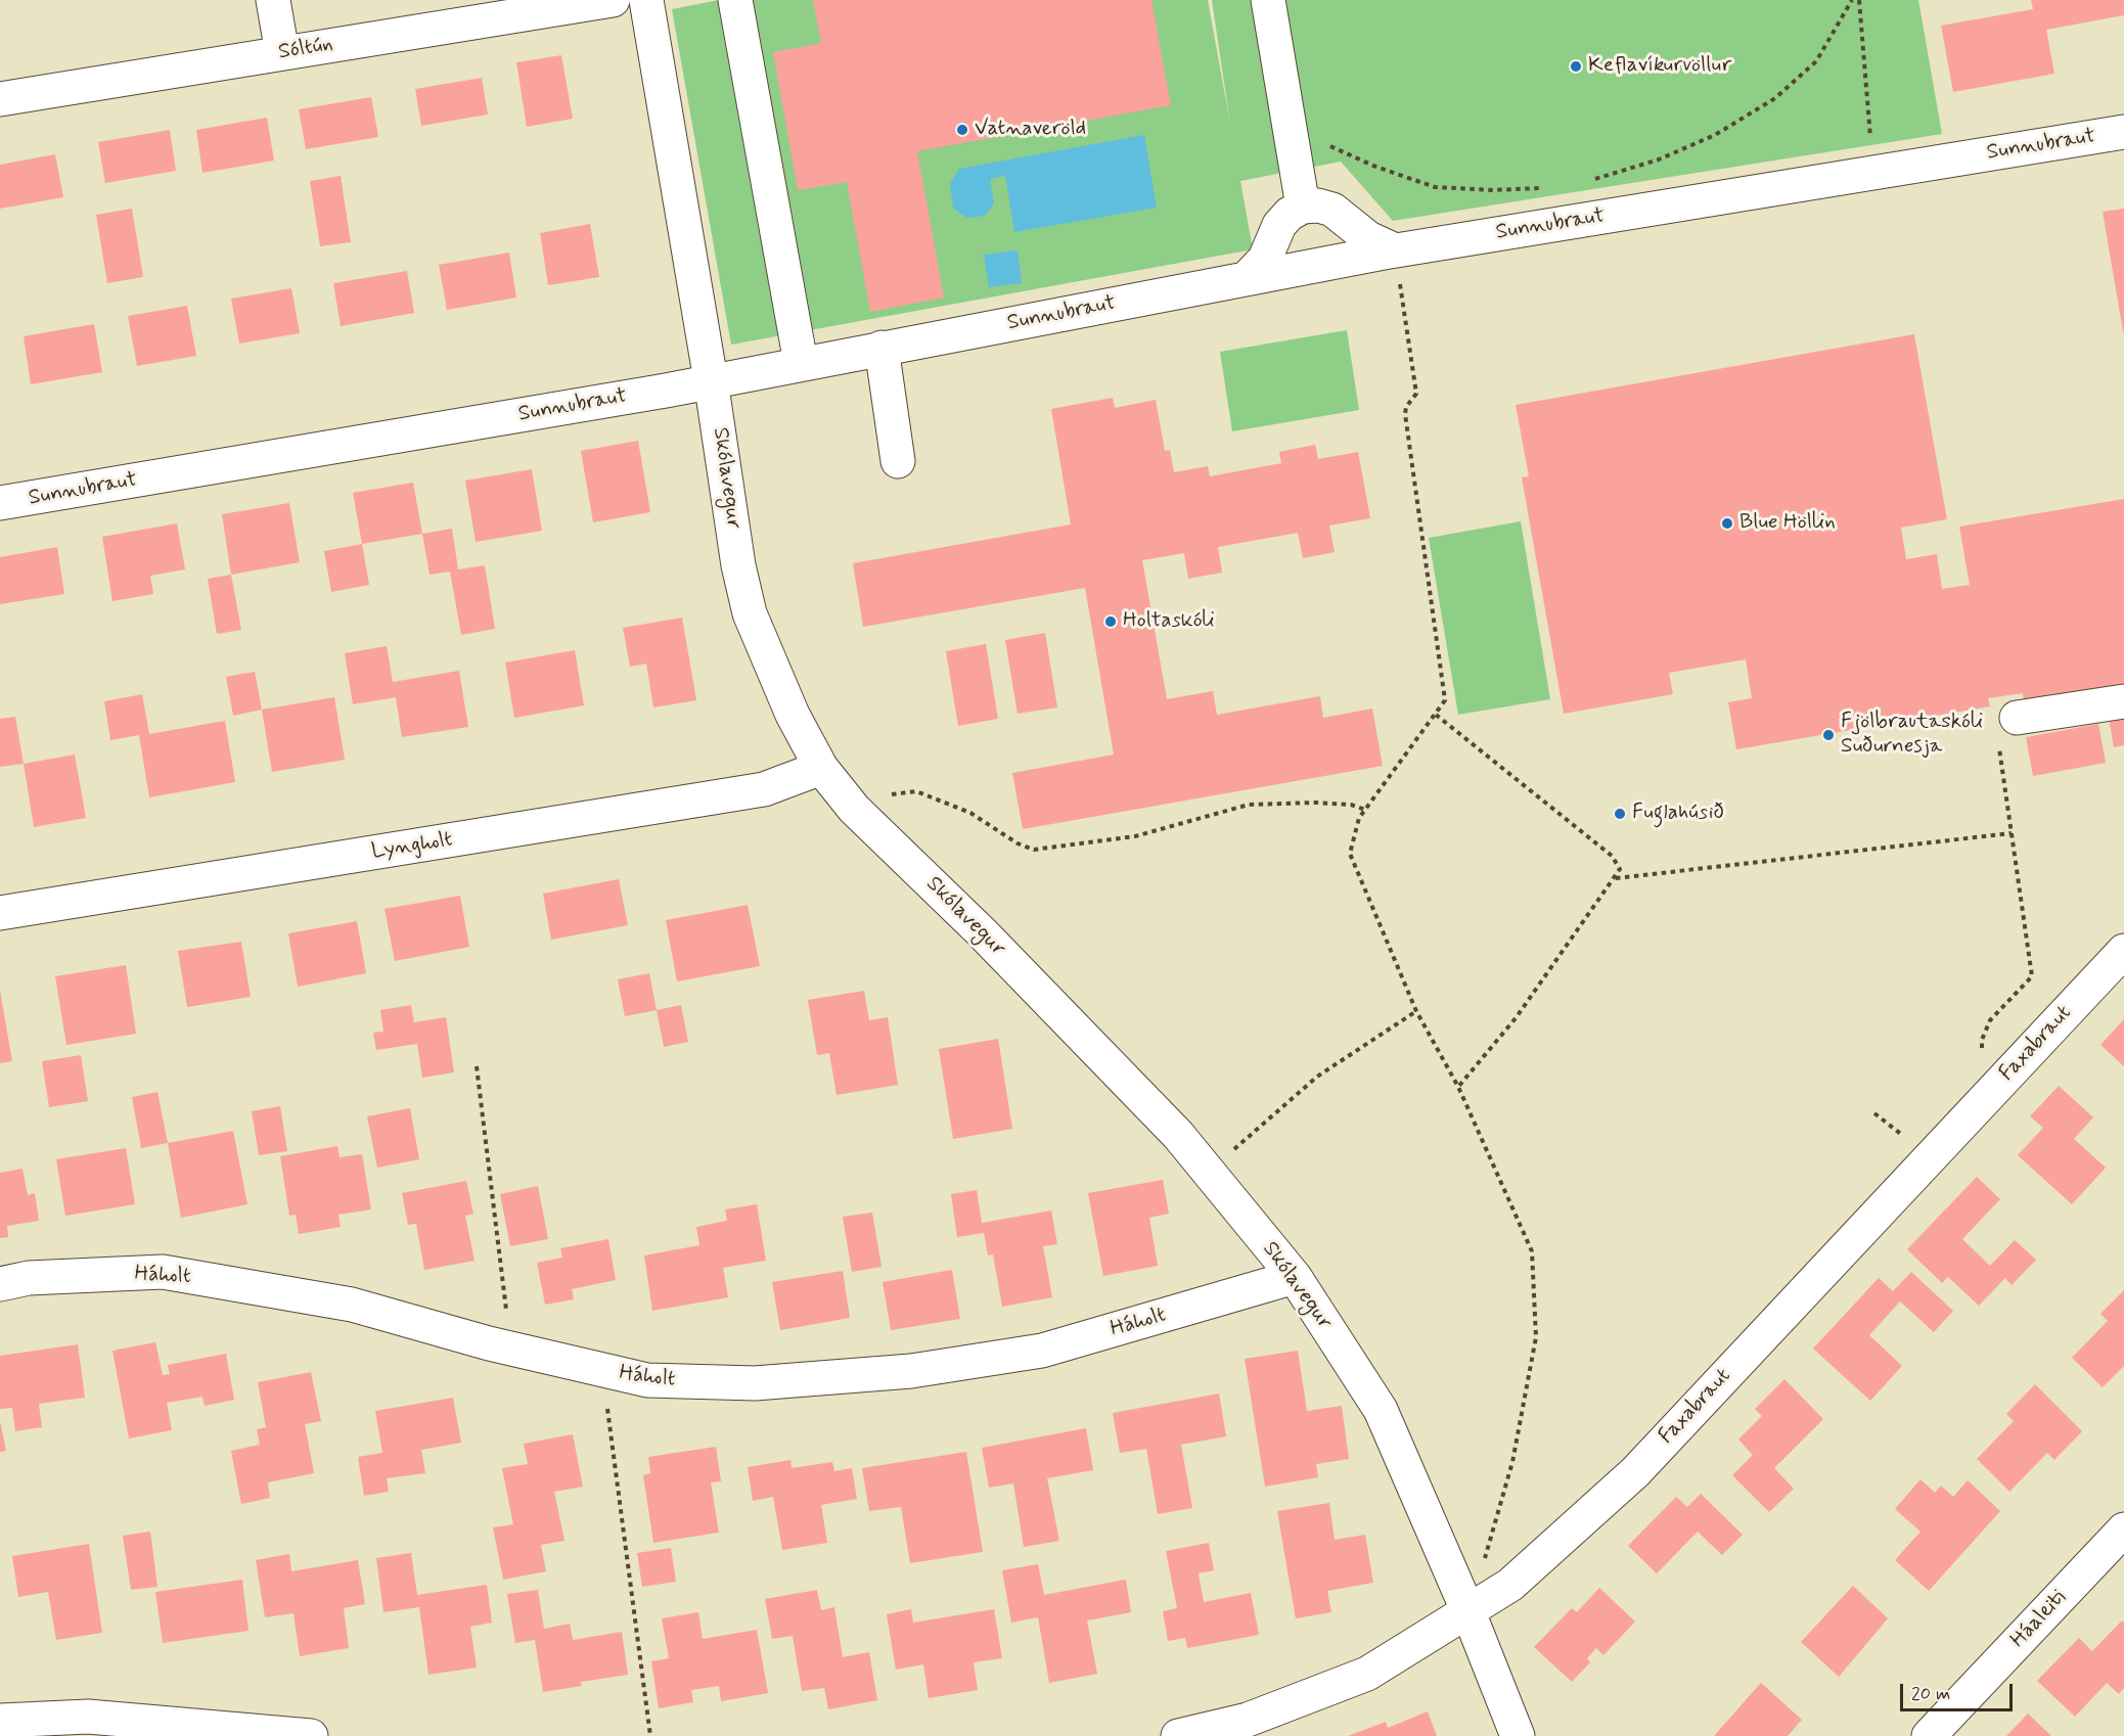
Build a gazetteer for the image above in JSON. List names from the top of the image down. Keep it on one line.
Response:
{"streets":{"street":["Sóltún","Sunnubraut","Skólavegur","Lyngholt","Faxabraut","Háholt","Háaleiti"]},"crossings":[["Sunnubraut","Skólavegur"],["Skólavegur","Lyngholt"],["Skólavegur","Faxabraut"],["Skólavegur","Háholt"]],"places":["Keflavíkurvöllur","Vatnaveröld","Blue Höllin","Holtaskóli","Fjölbrautaskóli Suðurnesja","Fuglahúsið"],"scale_bar":"20 m"}
